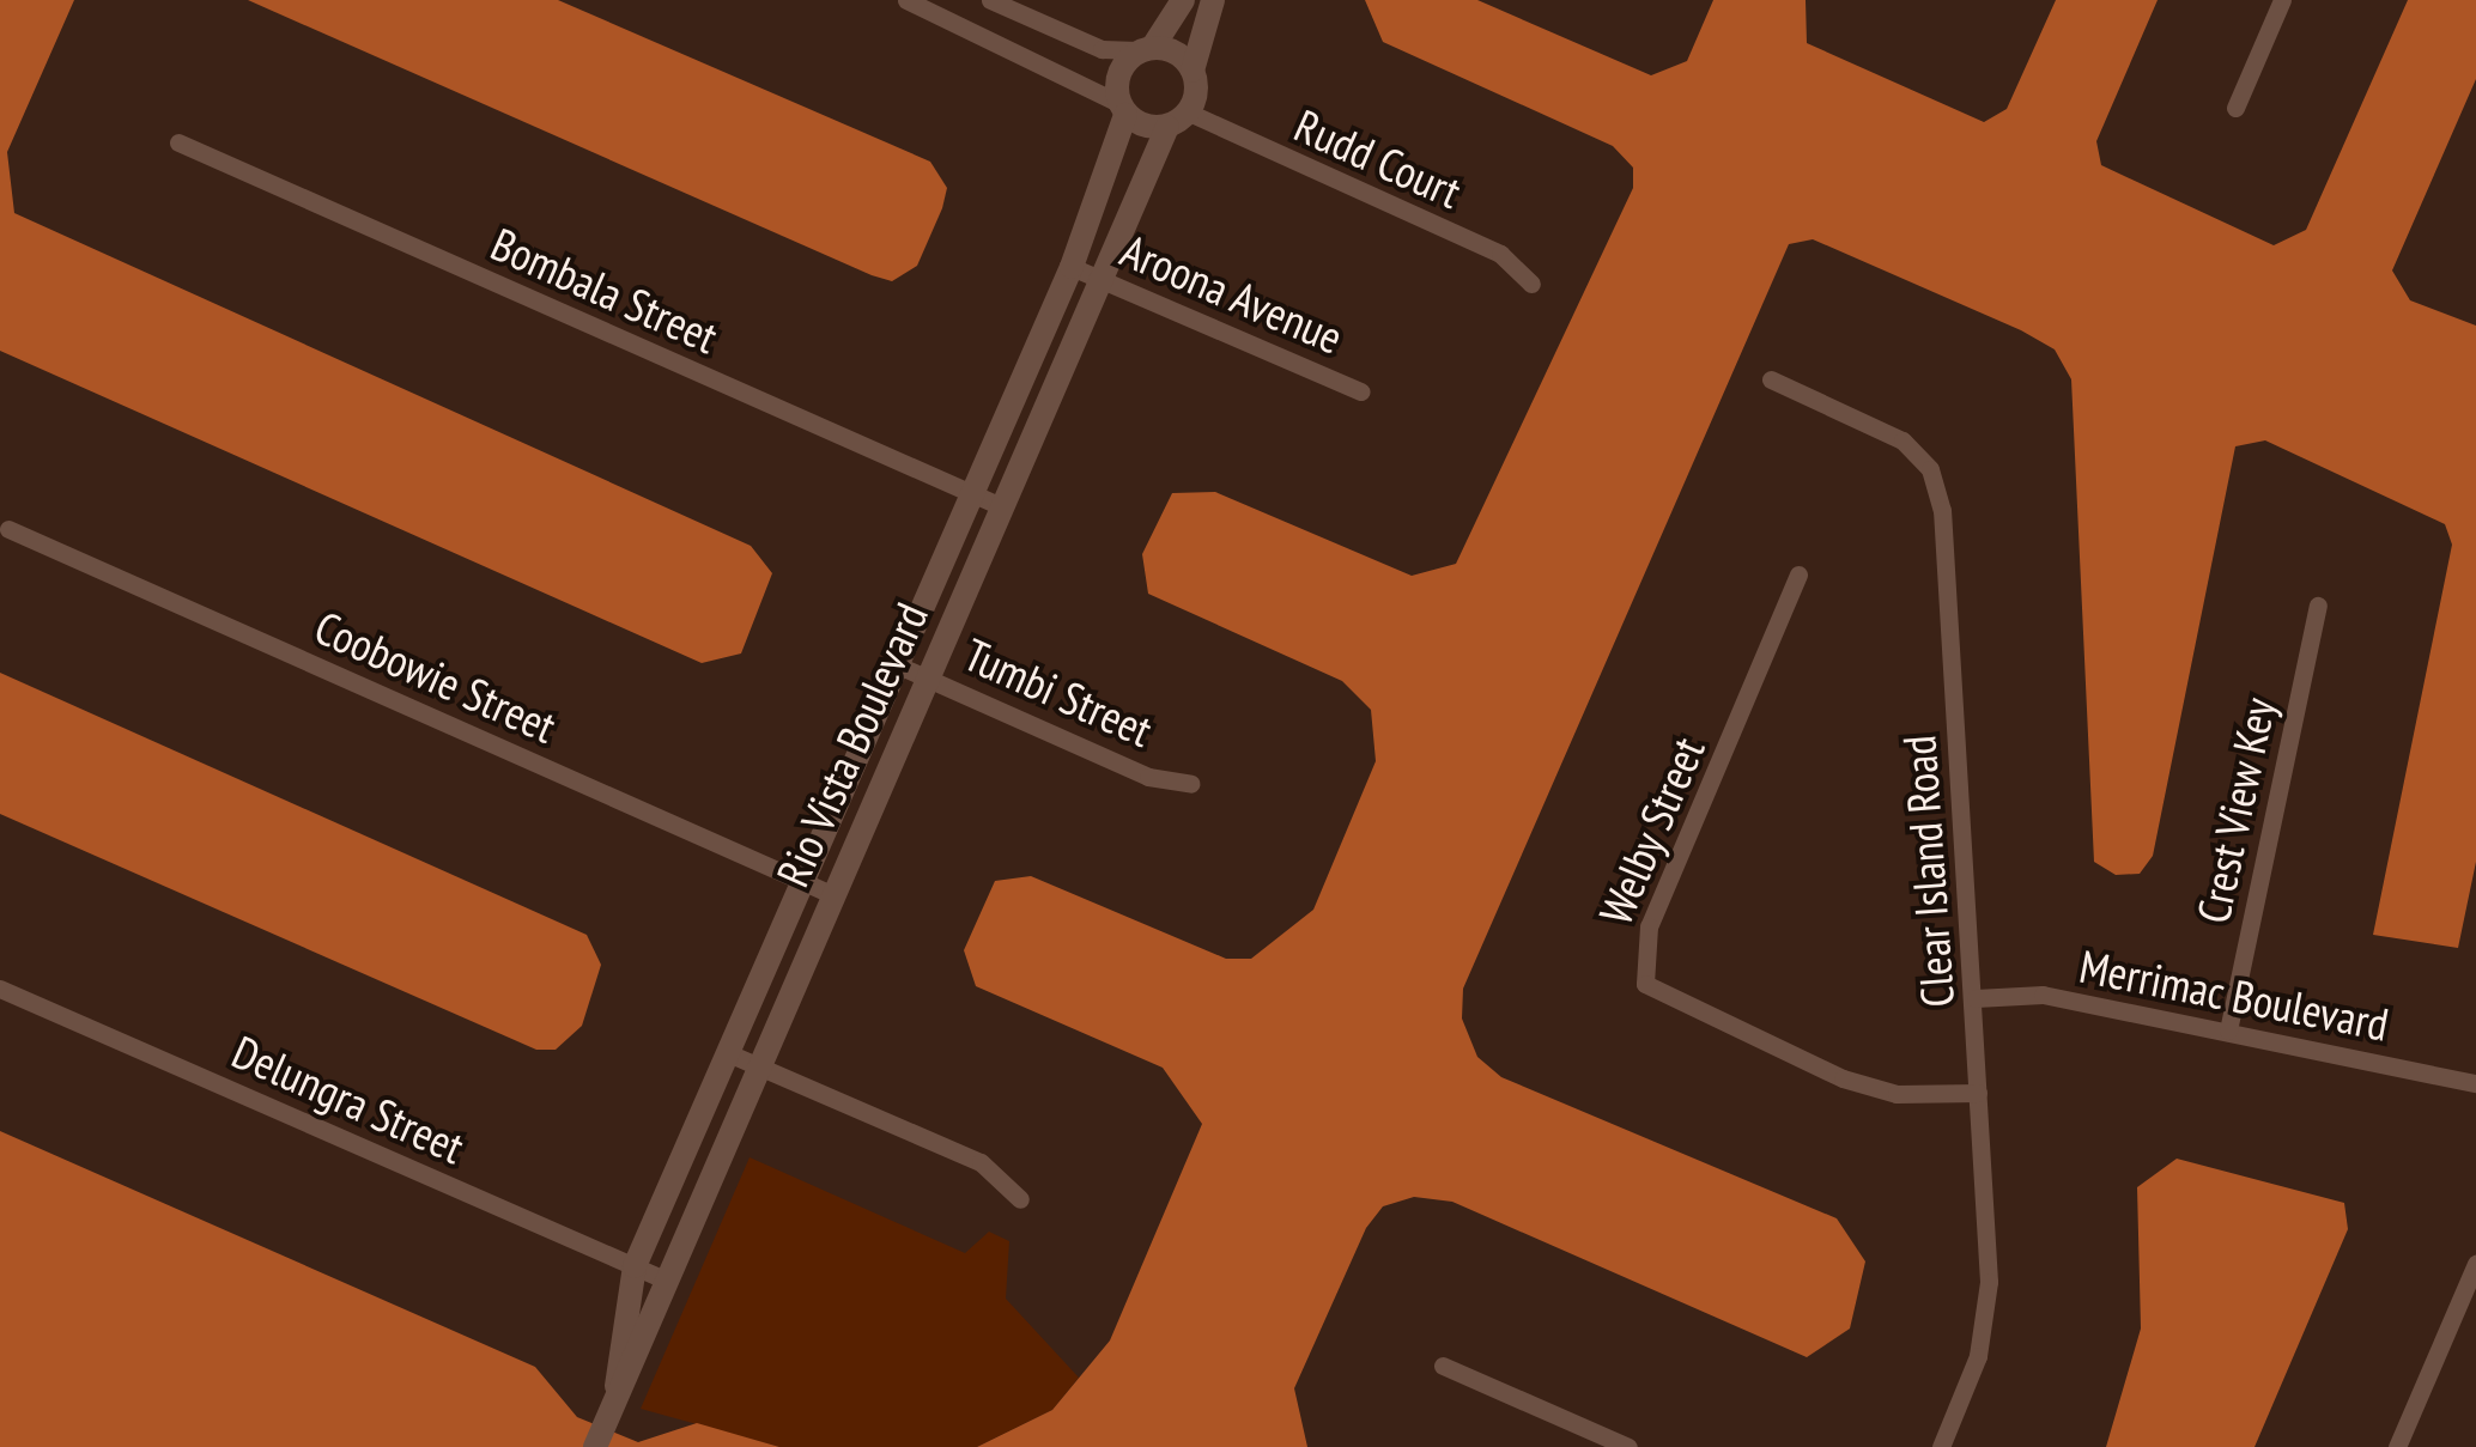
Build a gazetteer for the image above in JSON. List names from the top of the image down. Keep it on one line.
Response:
{"streets":{"street":["Rudd Court","Bombala Street","Aroona Avenue","Coobowie Street","Tumbi Street","Rio Vista Boulevard","Crest View Key","Welby Street","Clear Island Road","Merrimac Boulevard","Delungra Street"]},"crossings":[["Rudd Court","Rio Vista Boulevard"],["Bombala Street","Rio Vista Boulevard"],["Aroona Avenue","Rio Vista Boulevard"],["Coobowie Street","Rio Vista Boulevard"],["Tumbi Street","Rio Vista Boulevard"],["Rio Vista Boulevard","Delungra Street"],["Crest View Key","Merrimac Boulevard"],["Welby Street","Clear Island Road"],["Clear Island Road","Merrimac Boulevard"]]}
